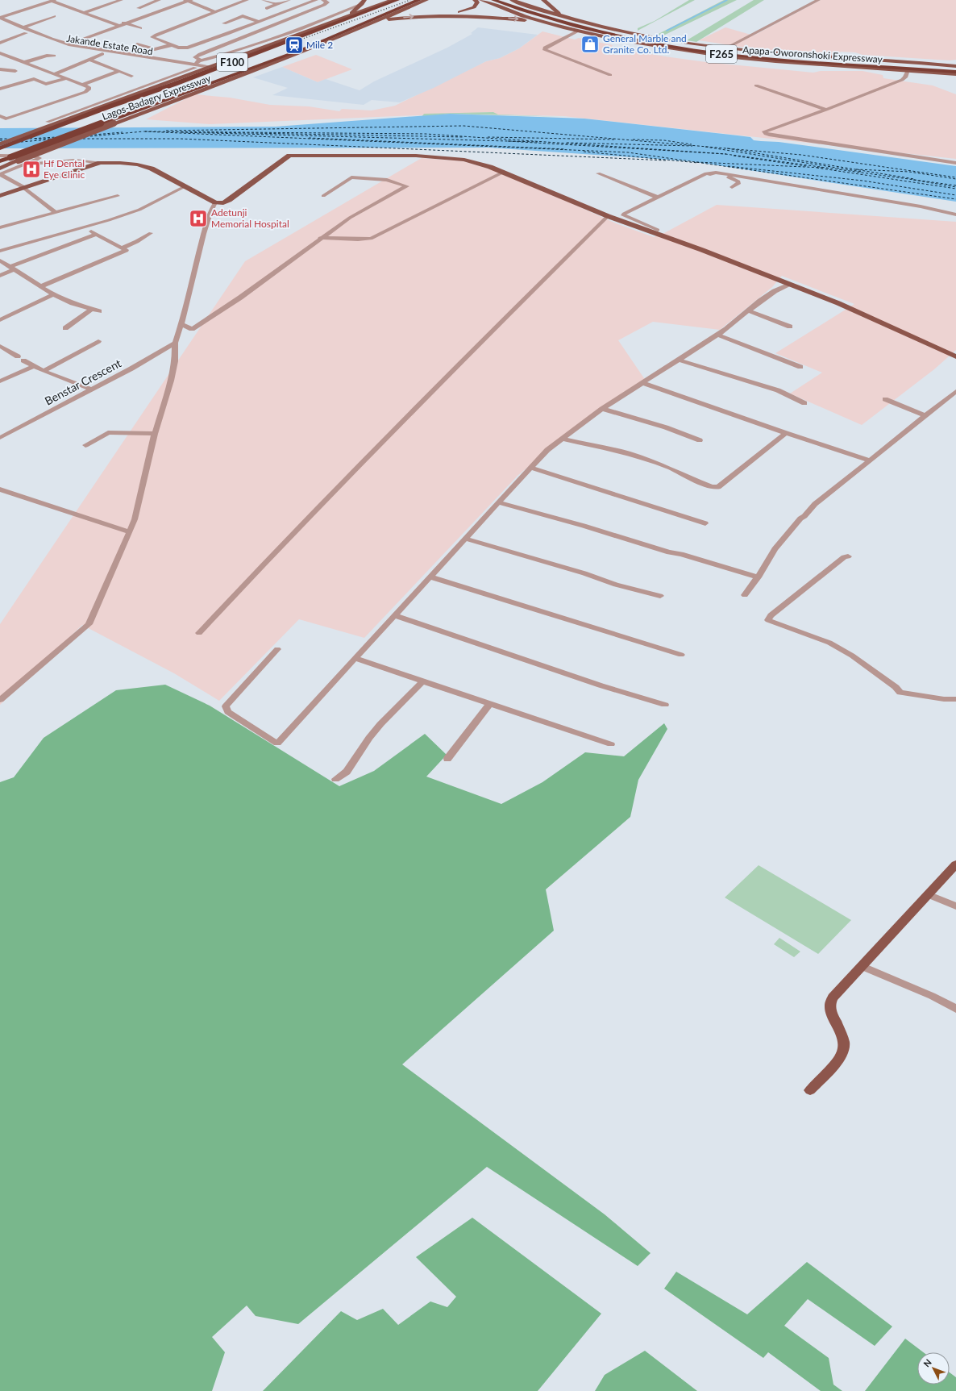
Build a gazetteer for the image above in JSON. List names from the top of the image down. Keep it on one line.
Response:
{"streets":{"highway":["F265","Apapa-Oworonshoki Expressway","F100","Lagos-Badagry Expressway"],"street":["Jakande Estate Road","Benstar Crescent"]},"crossings":[["Jakande Estate Road","Lagos-Badagry Expressway"]],"places":{"shop":["General Marble and Granite Co. Ltd."],"station":["Mile 2"],"hospital":["Hf Dental Eye Clinic","Adetunji Memorial Hospital"]},"north":"top left"}
